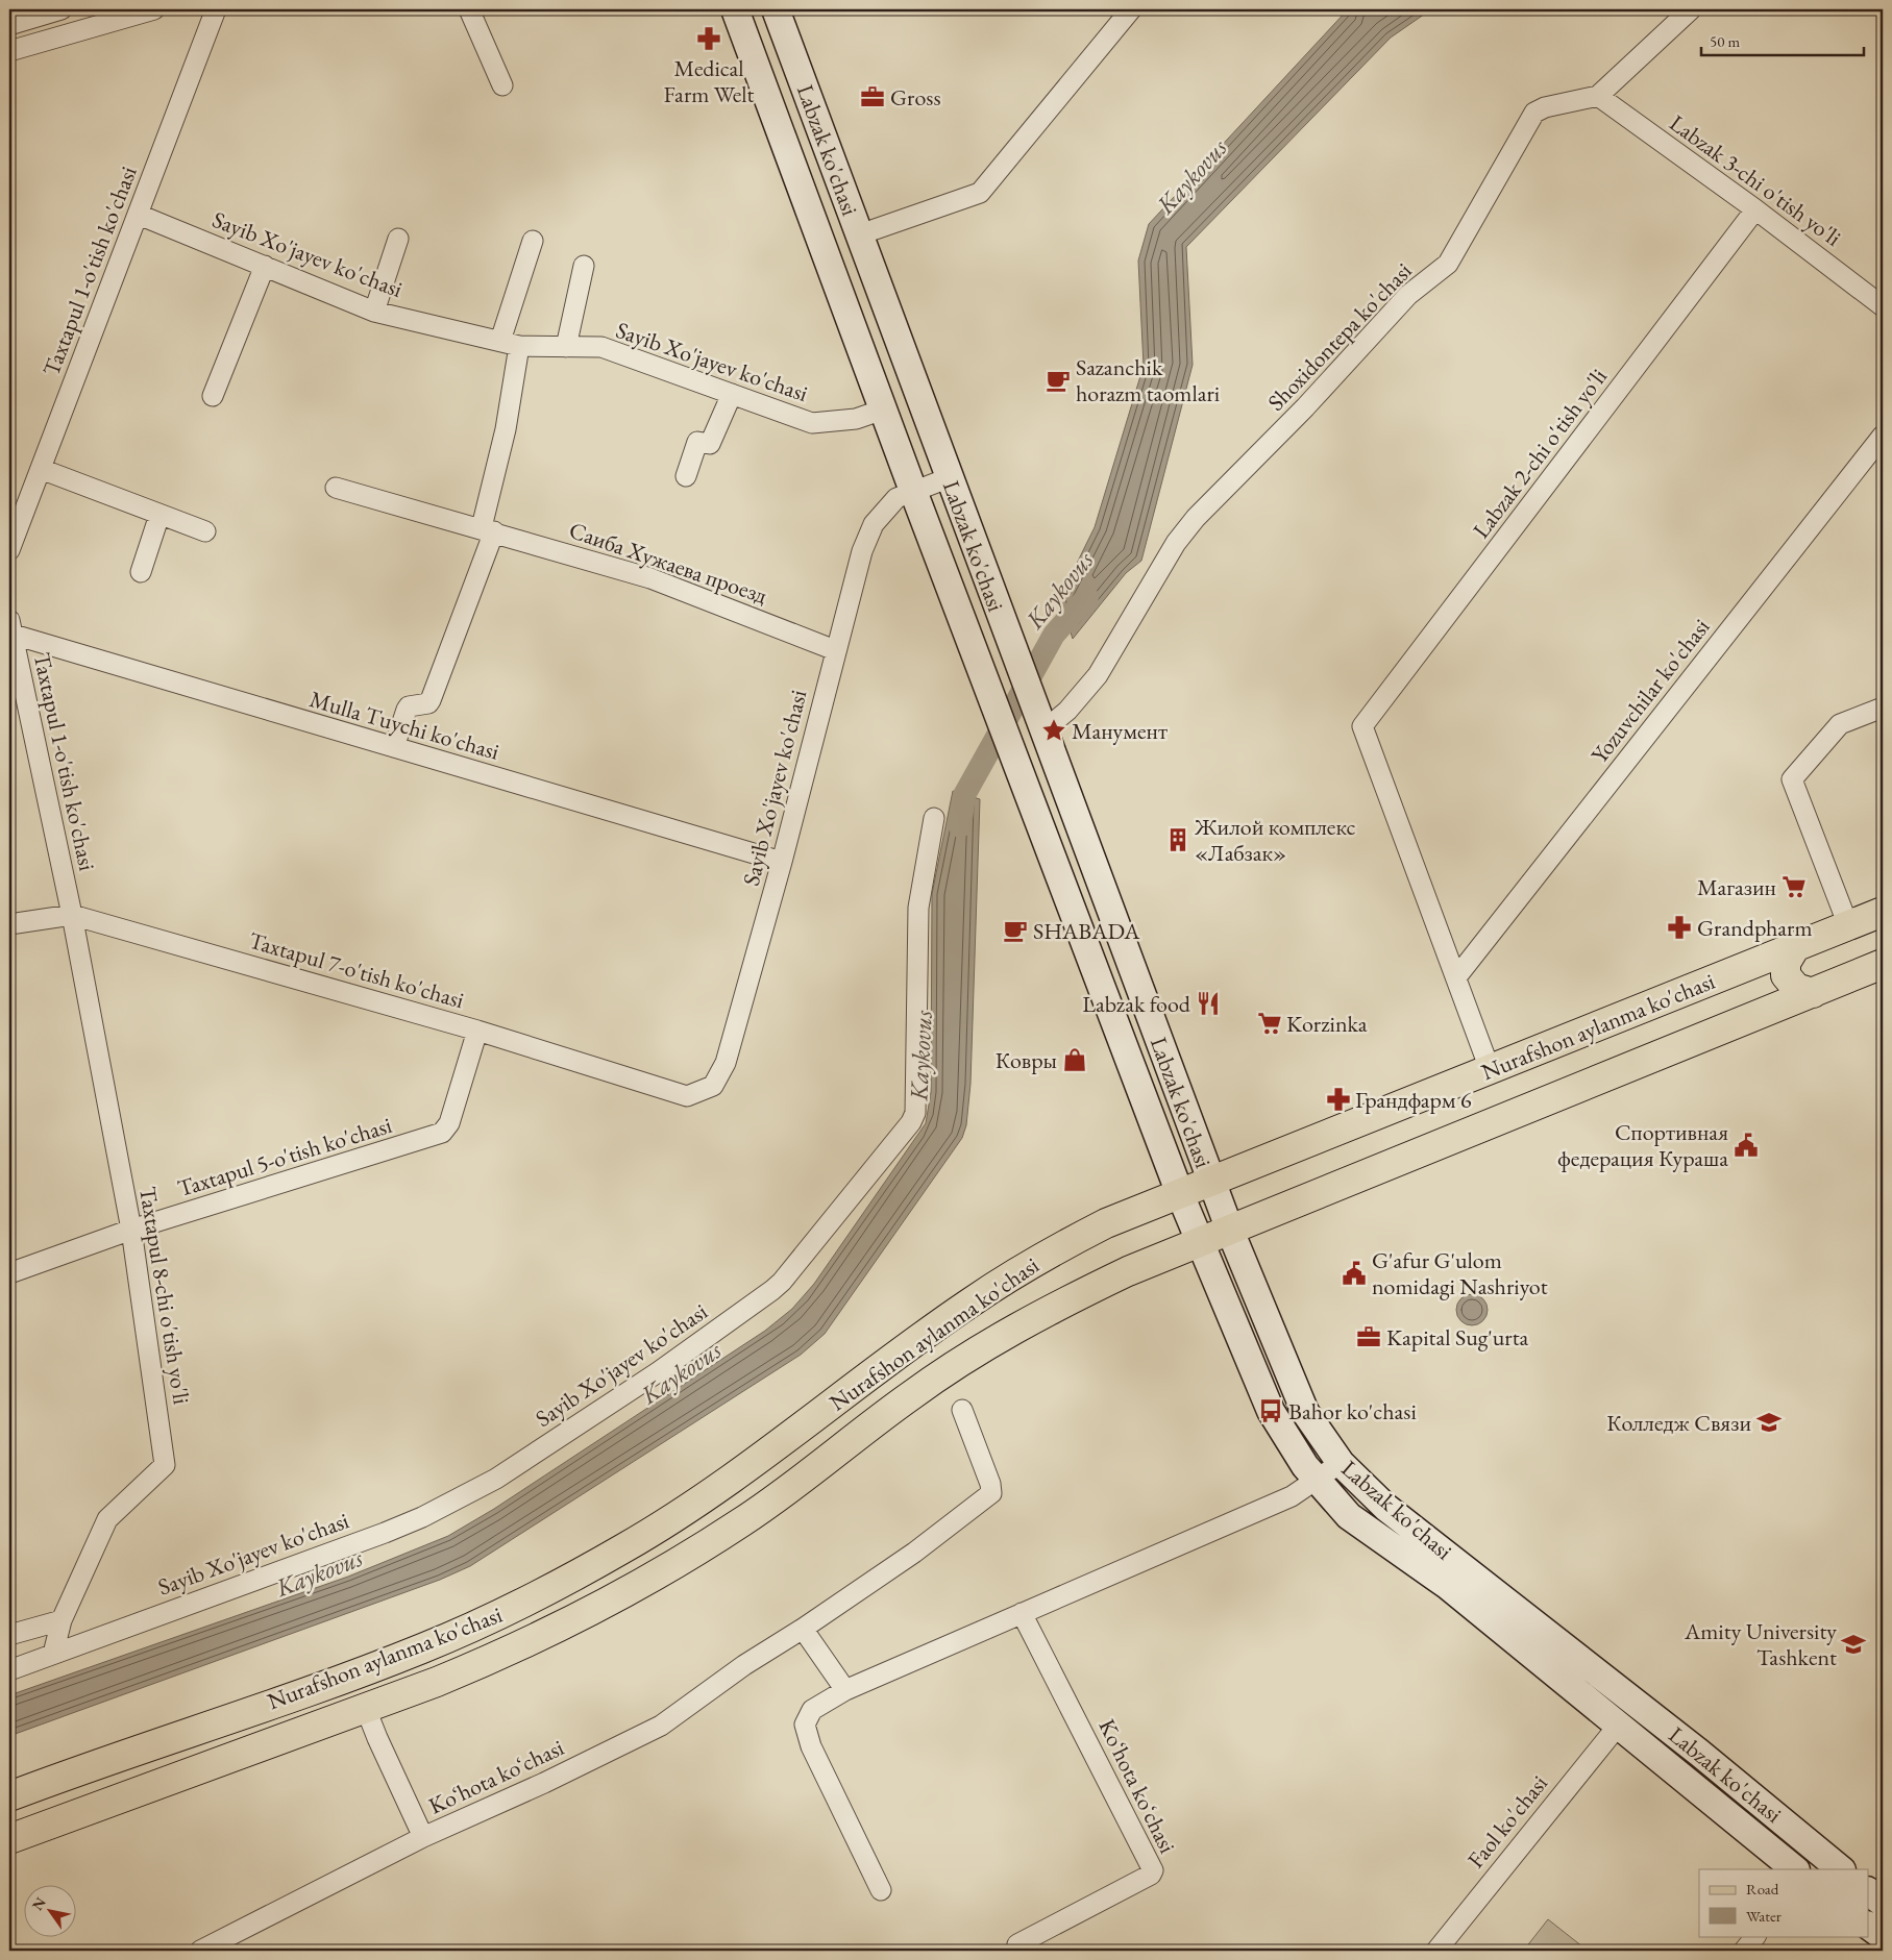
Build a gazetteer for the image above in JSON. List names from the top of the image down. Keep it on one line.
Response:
{"streets":{"main road":["Labzak ko'chasi","Nurafshon aylanma ko'chasi"],"street":["Labzak 3-chi o'tish yo'li","Sayib Xo'jayev ko'chasi","Taxtapul 1-o'tish ko'chasi","Shoxidontepa ko'chasi","Labzak 2-chi o'tish yo'li","Саиба Хужаева проезд","Yozuvchilar ko'chasi","Mulla Tuychi ko'chasi","Taxtapul 7-o'tish ko'chasi","Taxtapul 5-o'tish ko'chasi","Taxtapul 8-chi o'tish yo'li","Koʻhota koʻchasi","Faol ko'chasi"]},"crossings":[["Labzak ko'chasi","Sayib Xo'jayev ko'chasi"],["Labzak ko'chasi","Shoxidontepa ko'chasi"],["Labzak ko'chasi","Nurafshon aylanma ko'chasi"],["Labzak ko'chasi","Faol ko'chasi"],["Labzak 3-chi o'tish yo'li","Shoxidontepa ko'chasi"],["Labzak 3-chi o'tish yo'li","Labzak 2-chi o'tish yo'li"],["Sayib Xo'jayev ko'chasi","Taxtapul 1-o'tish ko'chasi"],["Sayib Xo'jayev ko'chasi","Саиба Хужаева проезд"],["Sayib Xo'jayev ko'chasi","Mulla Tuychi ko'chasi"],["Sayib Xo'jayev ko'chasi","Taxtapul 7-o'tish ko'chasi"],["Sayib Xo'jayev ko'chasi","Taxtapul 8-chi o'tish yo'li"],["Taxtapul 1-o'tish ko'chasi","Mulla Tuychi ko'chasi"],["Taxtapul 1-o'tish ko'chasi","Taxtapul 7-o'tish ko'chasi"],["Taxtapul 1-o'tish ko'chasi","Taxtapul 8-chi o'tish yo'li"],["Labzak 2-chi o'tish yo'li","Yozuvchilar ko'chasi"],["Taxtapul 7-o'tish ko'chasi","Taxtapul 5-o'tish ko'chasi"],["Taxtapul 7-o'tish ko'chasi","Taxtapul 8-chi o'tish yo'li"],["Taxtapul 5-o'tish ko'chasi","Taxtapul 8-chi o'tish yo'li"]],"water":["Kaykovus"],"places":{"pharmacy":["Medical Farm Welt","Grandpharm","Грандфарм 6"],"office":["Gross","Kapital Sug'urta"],"cafe":["Sazanchik horazm taomlari","SHABADA"],"place":["Манумент"],"building":["Жилой комплекс «Лабзак»"],"supermarket":["Магазин","Korzinka"],"restaurant":["Labzak food"],"shop":["Ковры"],"public building":["Спортивная федерация Кураша","G'afur G'ulom nomidagi Nashriyot"],"bus stop":["Bahor ko'chasi"],"school or university":["Колледж Связи","Amity University Tashkent"]},"legend":["Road","Water"],"scale_bar":"50 m","north":"top left"}
